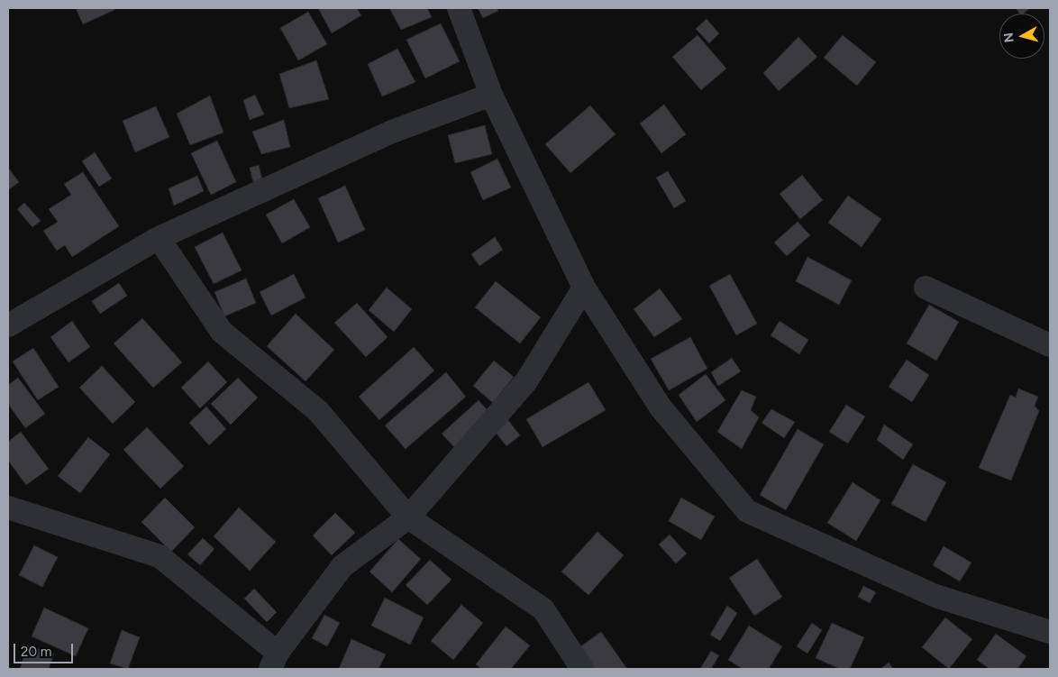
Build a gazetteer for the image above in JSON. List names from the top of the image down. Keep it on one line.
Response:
{"scale_bar":"20 m","north":"left"}
